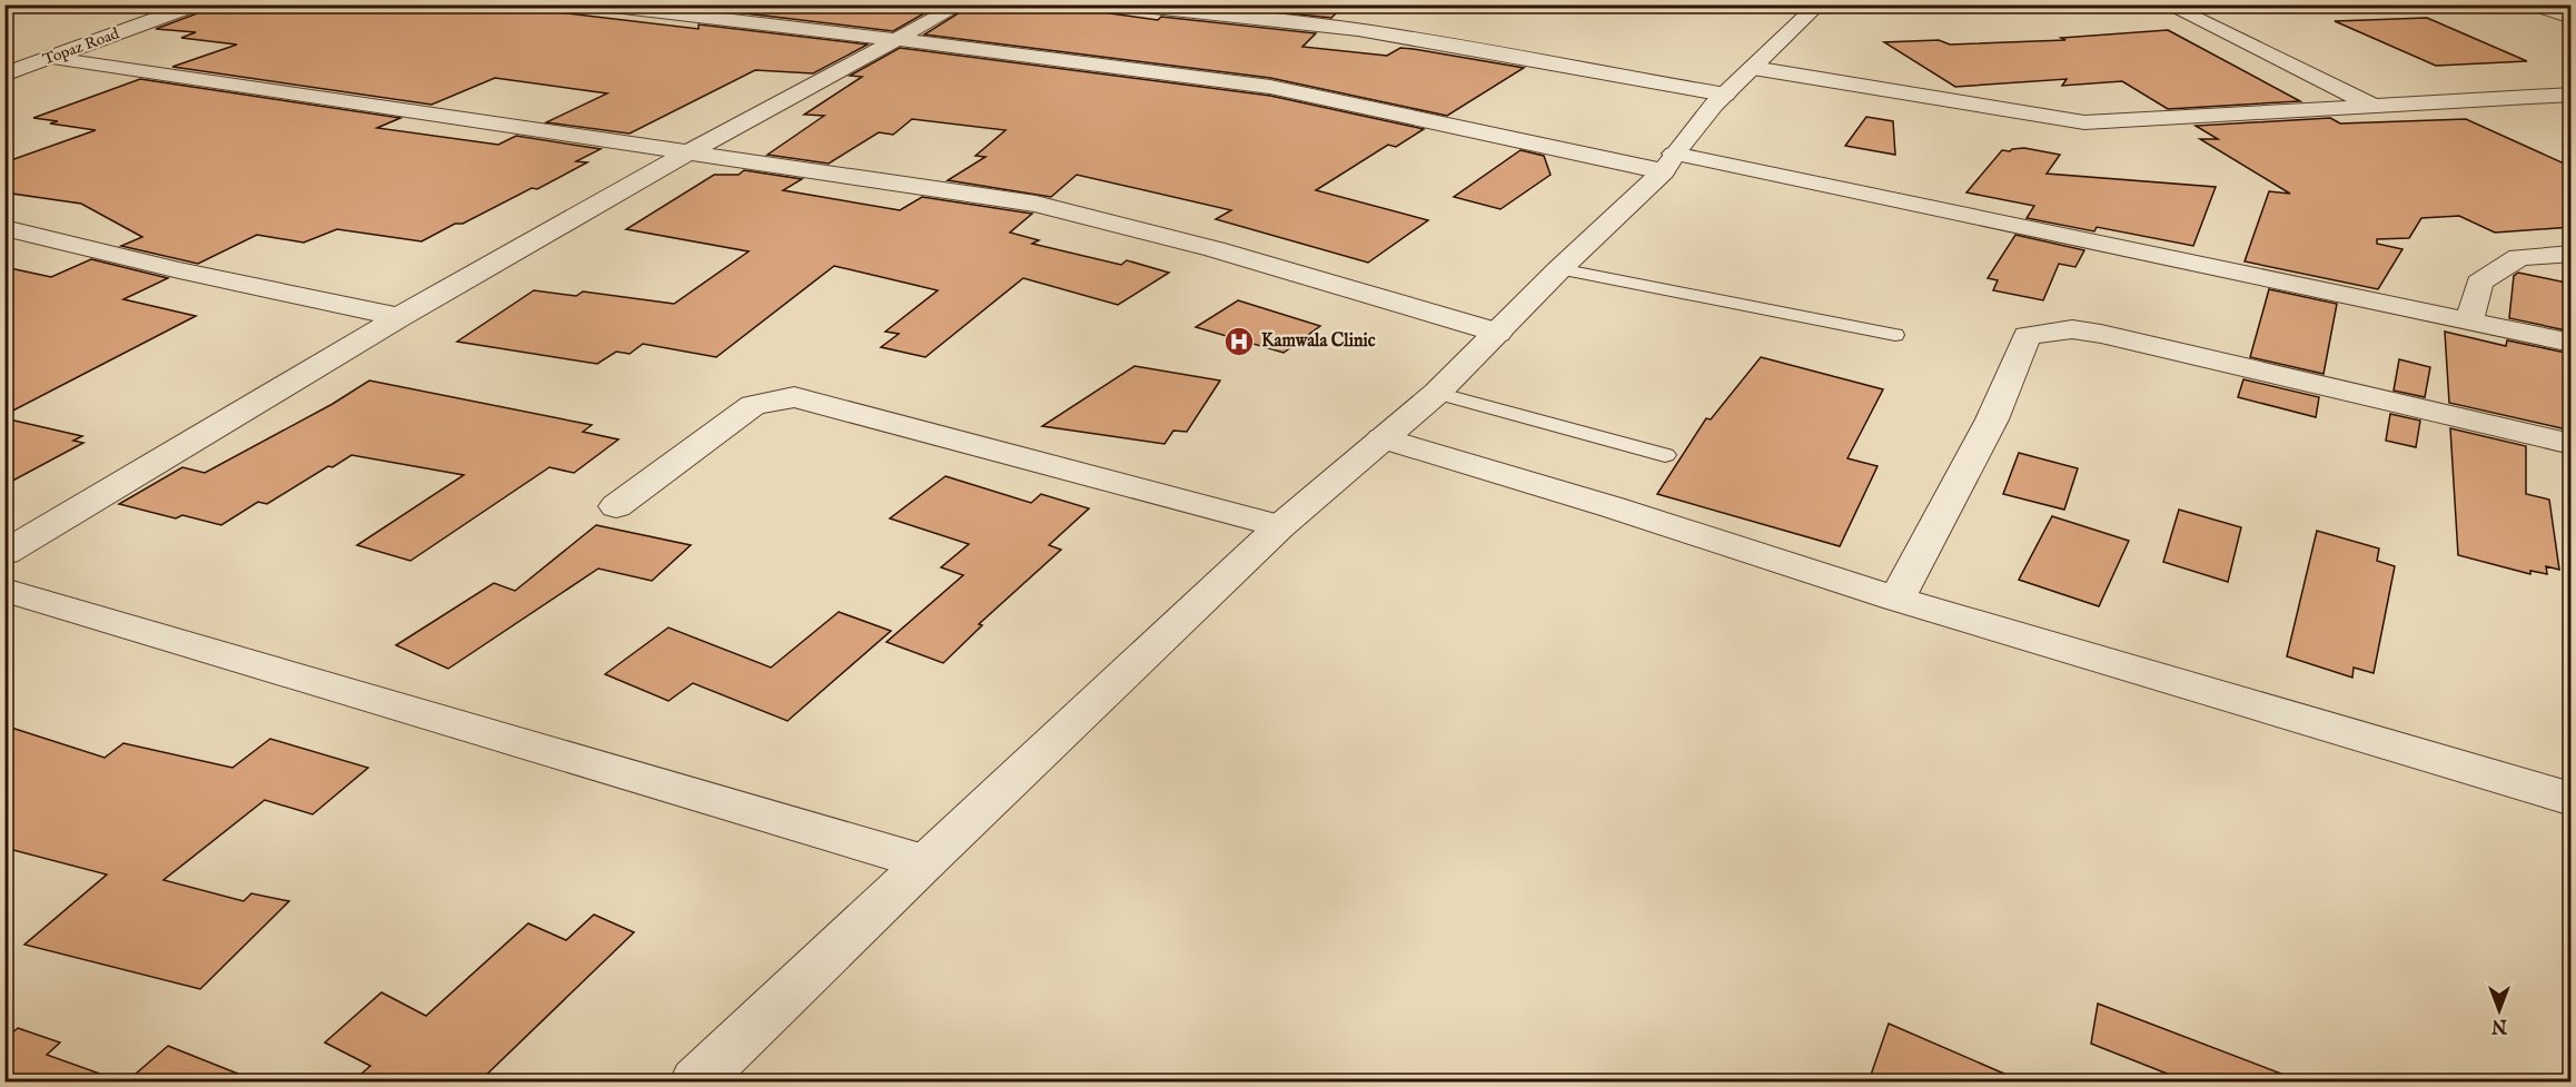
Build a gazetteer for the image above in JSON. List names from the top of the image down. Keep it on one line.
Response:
{"streets":{"street":["Topaz Road"]},"places":{"hospital":["Kamwala Clinic"]},"north":"bottom"}
